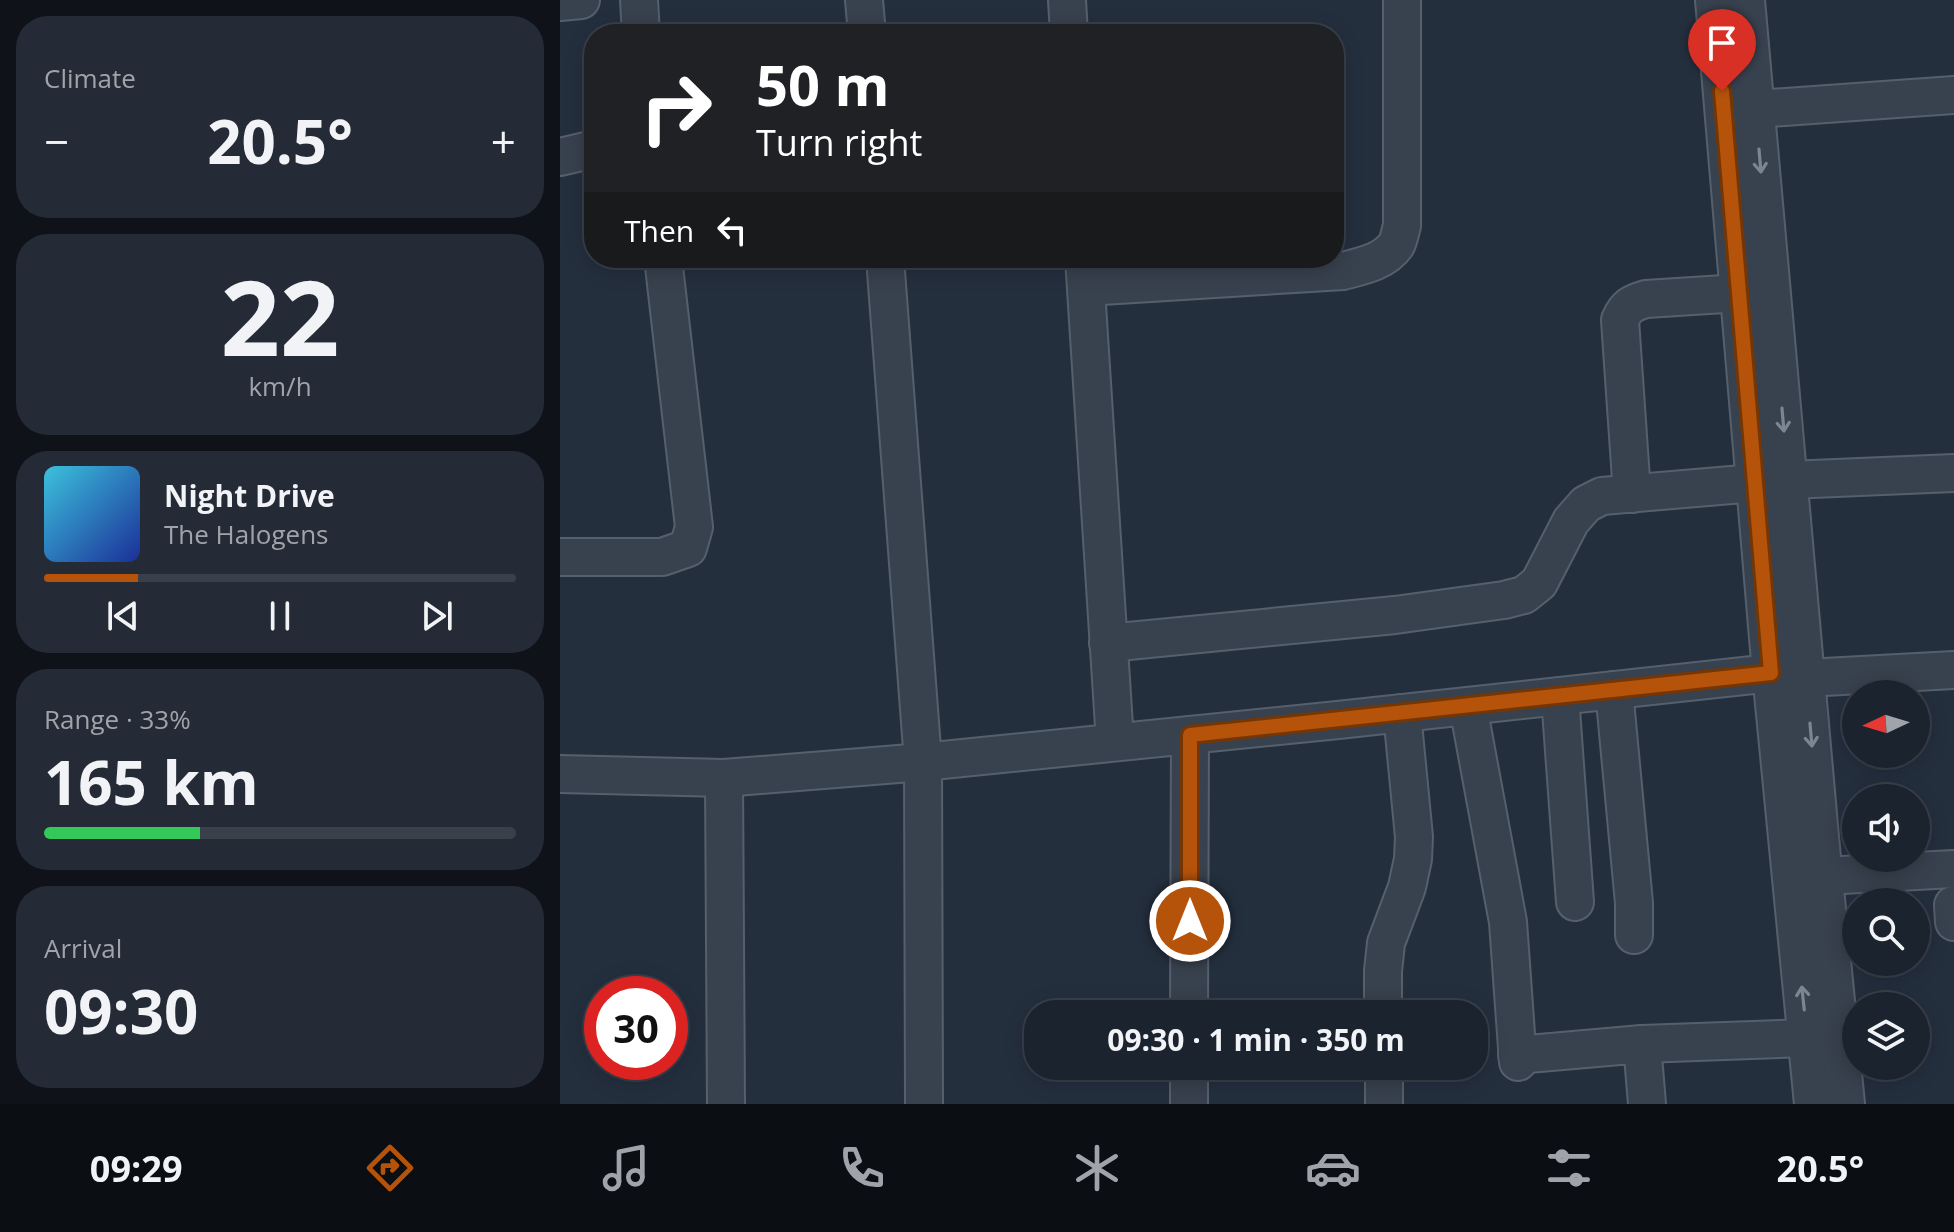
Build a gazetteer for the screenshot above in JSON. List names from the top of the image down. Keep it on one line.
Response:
{"north":"left","page":{"tile":["Climate",["22","km/h"],["Range · 33%","165 km"],["Arrival","09:30"]],"turn":["50 m","Turn right"],"heat":["−","20.5°","+"],"then":"Then","song":["Night Drive","The Halogens"],"limit":"30","trip":"09:30 · 1 min · 350 m","tabs":["09:29","20.5°"]}}
